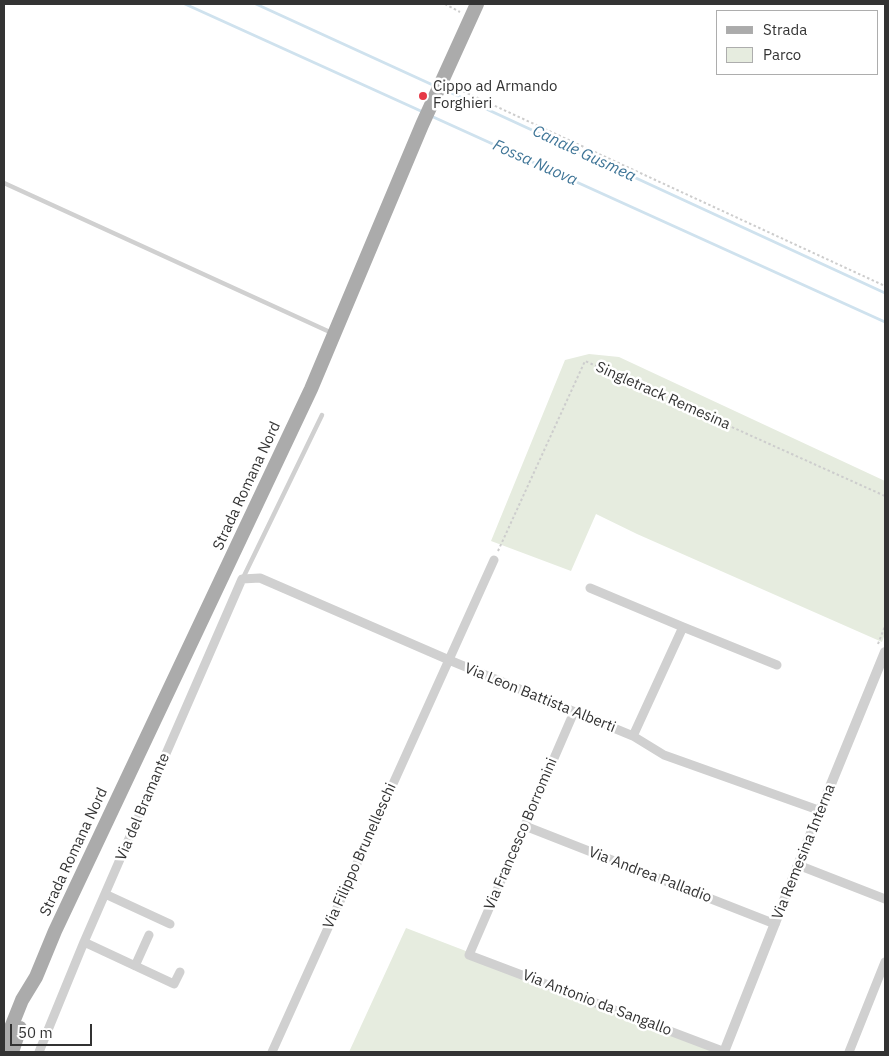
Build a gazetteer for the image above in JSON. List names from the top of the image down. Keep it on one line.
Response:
{"streets":{"main road":["Strada Romana Nord"],"street":["Via Leon Battista Alberti","Via del Bramante","Via Francesco Borromini","Via Remesina Interna","Via Filippo Brunelleschi","Via Andrea Palladio","Via Antonio da Sangallo"],"path":["Singletrack Remesina"]},"crossings":[["Singletrack Remesina","Via Filippo Brunelleschi"],["Via Leon Battista Alberti","Via del Bramante"],["Via Leon Battista Alberti","Via Francesco Borromini"],["Via Leon Battista Alberti","Via Remesina Interna"],["Via Leon Battista Alberti","Via Filippo Brunelleschi"],["Via Francesco Borromini","Via Andrea Palladio"],["Via Francesco Borromini","Via Antonio da Sangallo"],["Via Remesina Interna","Via Andrea Palladio"],["Via Remesina Interna","Via Antonio da Sangallo"]],"water":["Canale Gusmea","Fossa Nuova"],"places":["Cippo ad Armando Forghieri"],"legend":["Strada","Parco"],"scale_bar":"50 m"}
